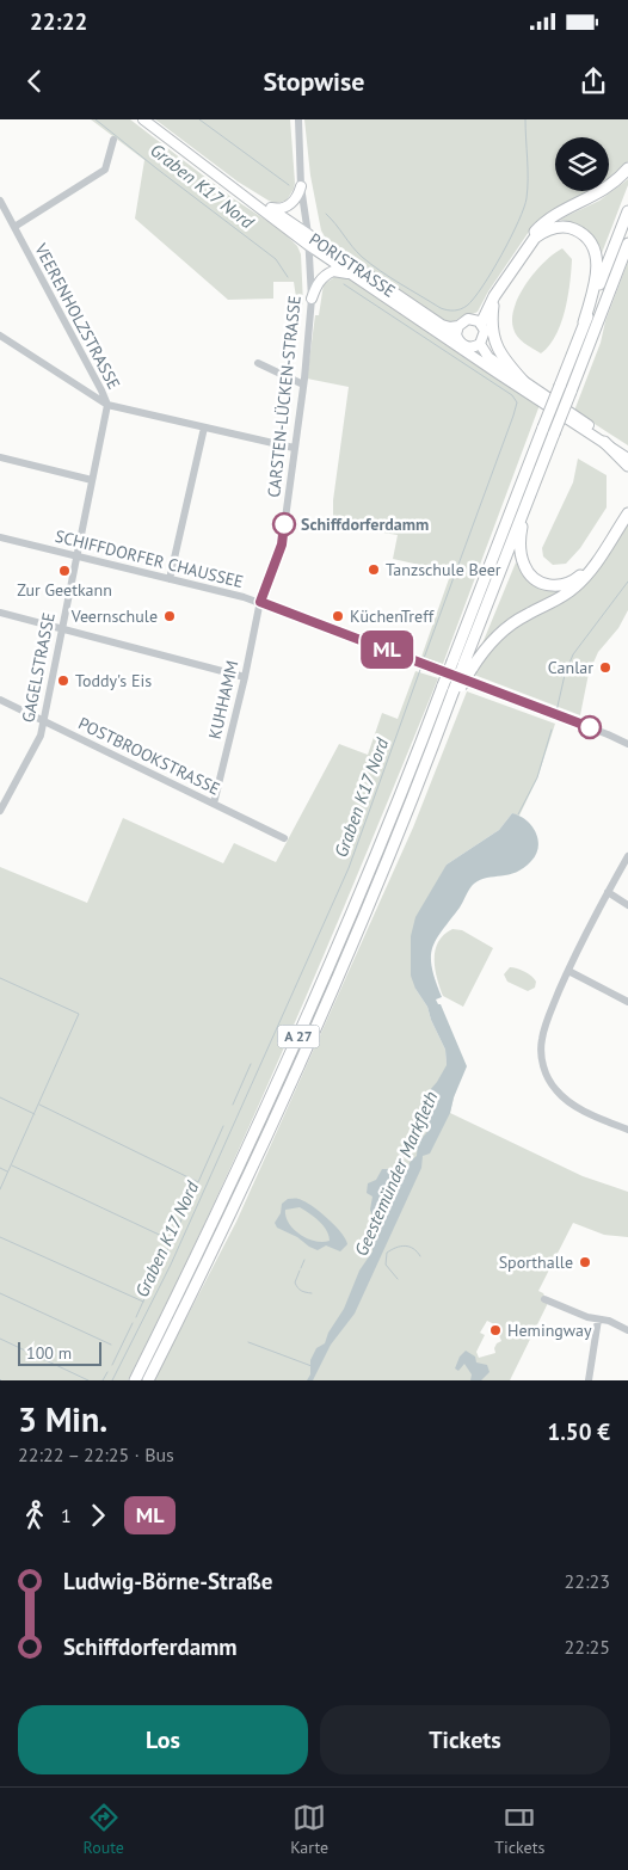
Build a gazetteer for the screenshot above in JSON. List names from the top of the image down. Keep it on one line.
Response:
{"streets":{"highway":["A 27"],"main road":["PORISTRASSE"],"street":["VEERENHOLZSTRASSE","CARSTEN-LÜCKEN-STRASSE","SCHIFFDORFER CHAUSSEE","GAGELSTRASSE","KUHHAMM","POSTBROOKSTRASSE"]},"crossings":[["PORISTRASSE","CARSTEN-LÜCKEN-STRASSE"],["VEERENHOLZSTRASSE","SCHIFFDORFER CHAUSSEE"],["VEERENHOLZSTRASSE","GAGELSTRASSE"],["CARSTEN-LÜCKEN-STRASSE","SCHIFFDORFER CHAUSSEE"],["CARSTEN-LÜCKEN-STRASSE","KUHHAMM"],["SCHIFFDORFER CHAUSSEE","GAGELSTRASSE"],["SCHIFFDORFER CHAUSSEE","KUHHAMM"],["GAGELSTRASSE","POSTBROOKSTRASSE"],["KUHHAMM","POSTBROOKSTRASSE"]],"water":["Graben K17 Nord","Geestemünder Markfleth"],"places":["Schiffdorferdamm","Tanzschule Beer","Zur Geetkann","Veernschule","KüchenTreff","Canlar","Toddy's Eis","Sporthalle","Hemingway"],"lines":["bus line ML"],"scale_bar":"100 m","page":{"status":"22:22","header":"Stopwise","on_map":"ML","scale":"100 m","heading":["3 Min.","22:22 – 22:25 · Bus","1.50 €"],"legs":["1","ML"],"list":[{"name":"Ludwig-Börne-Straße","value":"22:23"},{"name":"Schiffdorferdamm","value":"22:25"}],"buttons":["Los","Tickets"],"tabs":["Route","Karte","Tickets"]}}
